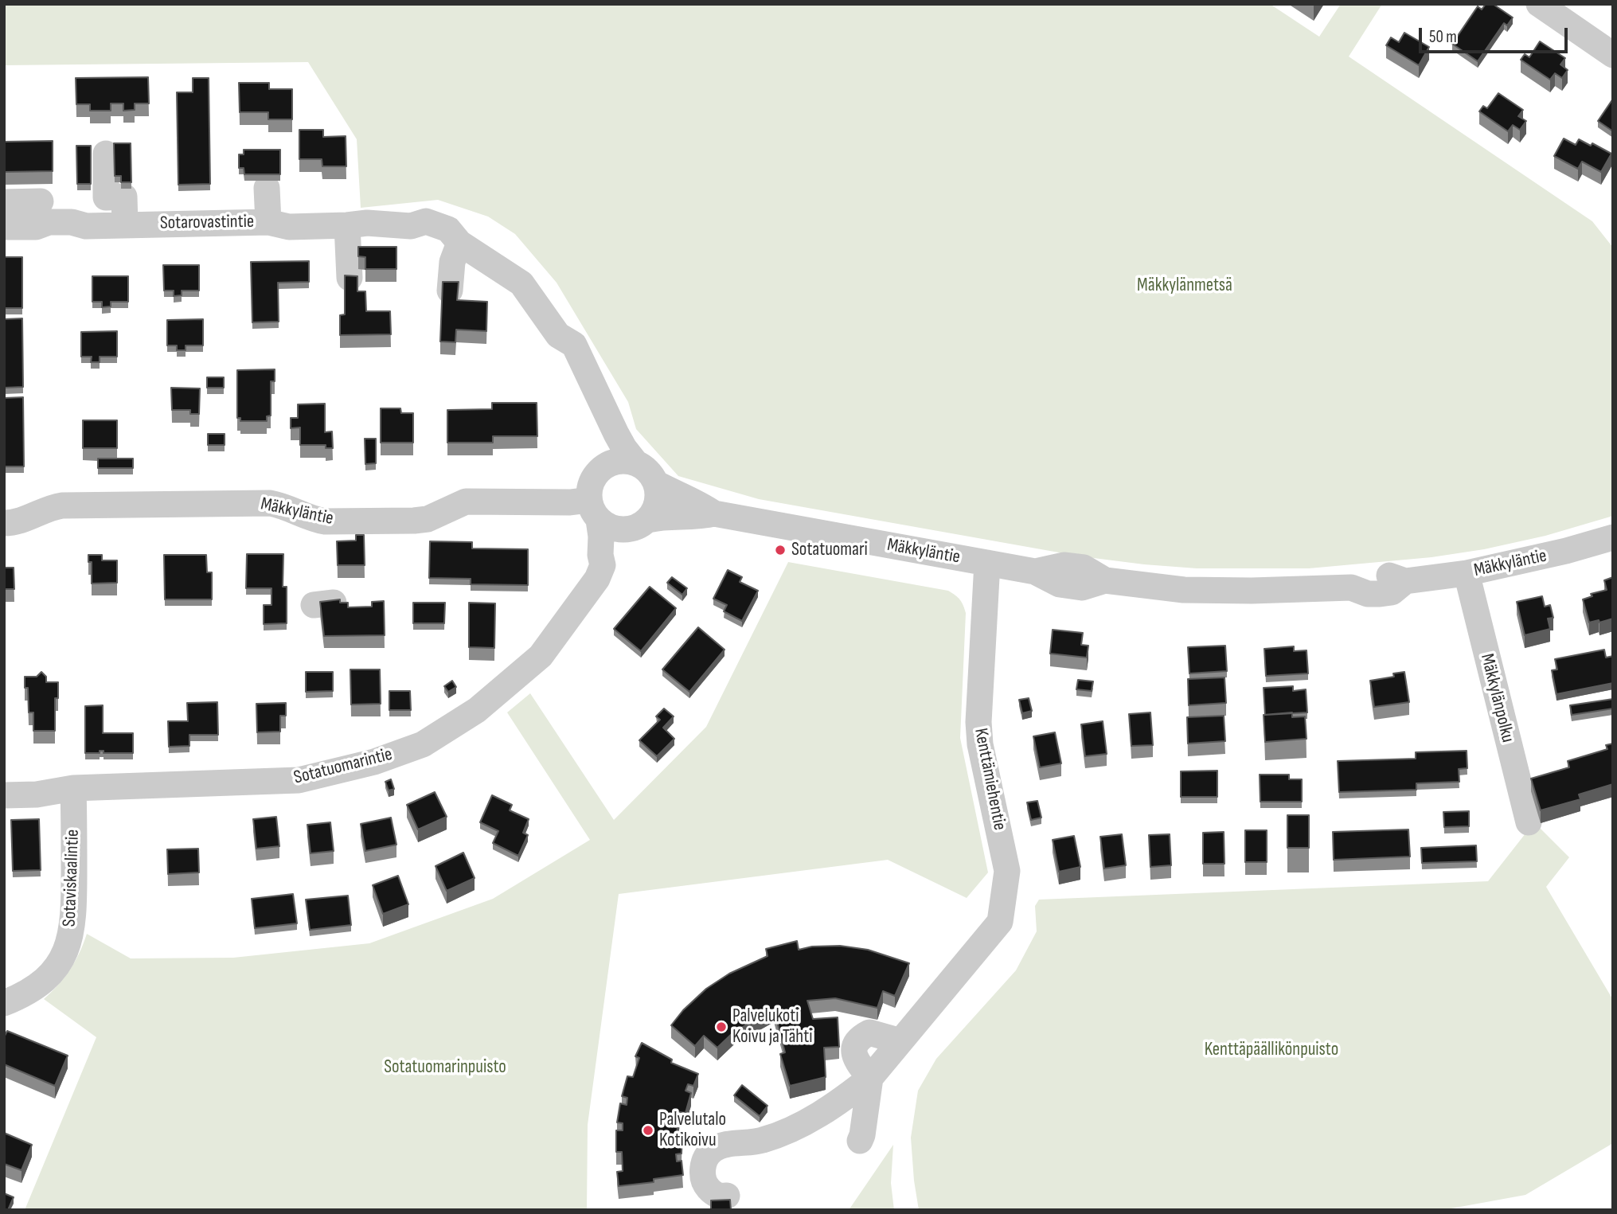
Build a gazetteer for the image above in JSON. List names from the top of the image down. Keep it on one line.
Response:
{"streets":{"street":["Sotarovastintie","Mäkkyläntie","Mäkkylänpolku","Sotatuomarintie","Kenttämiehentie","Sotaviskaalintie"]},"crossings":[["Sotarovastintie","Mäkkyläntie"],["Sotarovastintie","Sotatuomarintie"],["Mäkkyläntie","Mäkkylänpolku"],["Mäkkyläntie","Sotatuomarintie"],["Mäkkyläntie","Kenttämiehentie"],["Sotatuomarintie","Sotaviskaalintie"]],"parks":["Mäkkylänmetsä","Kenttäpäällikönpuisto","Sotatuomarinpuisto"],"places":["Sotatuomari","Palvelukoti Koivu ja Tähti","Palvelutalo Kotikoivu"],"scale_bar":"50 m"}
